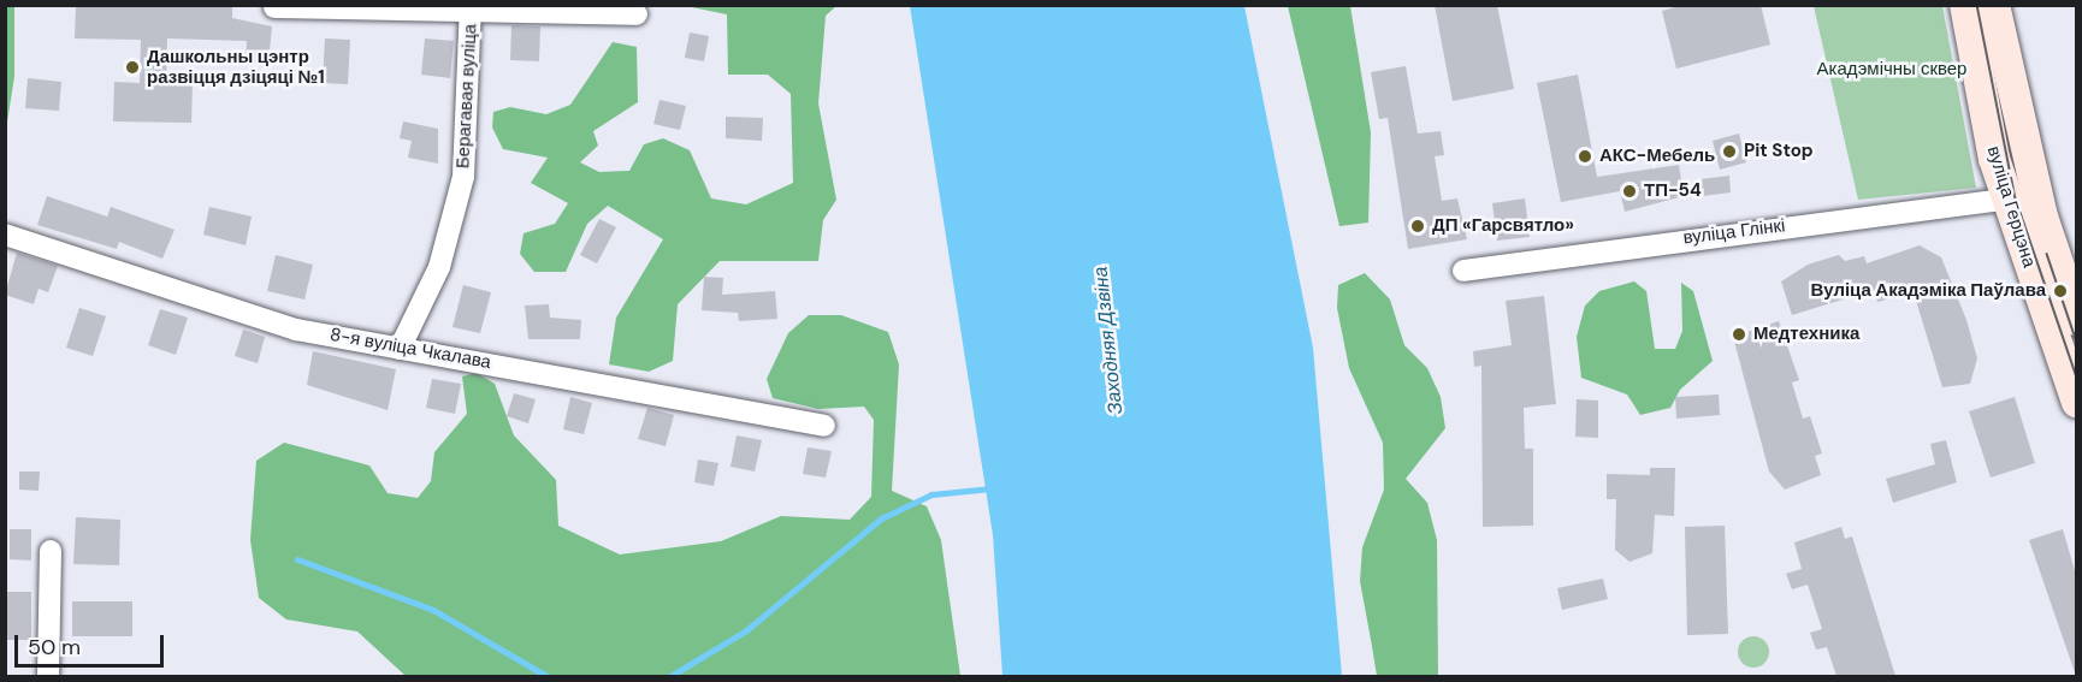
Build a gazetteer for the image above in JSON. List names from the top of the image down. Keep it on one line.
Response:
{"streets":{"main road":["вуліца Герцэна"],"street":["Берагавая вуліца","вуліца Глінкі","8-я вуліца Чкалава"]},"crossings":[["Берагавая вуліца","8-я вуліца Чкалава"],["вуліца Герцэна","вуліца Глінкі"]],"water":["Заходняя Дзвіна"],"parks":["Акадэмічны сквер"],"places":["Дашкольны цэнтр развіцця дзіцяці №1","Pit Stop","АКС-Мебель","ТП-54","ДП «Гарсвятло»","Вуліца Акадэміка Паўлава","Медтехника"],"scale_bar":"50 m"}
